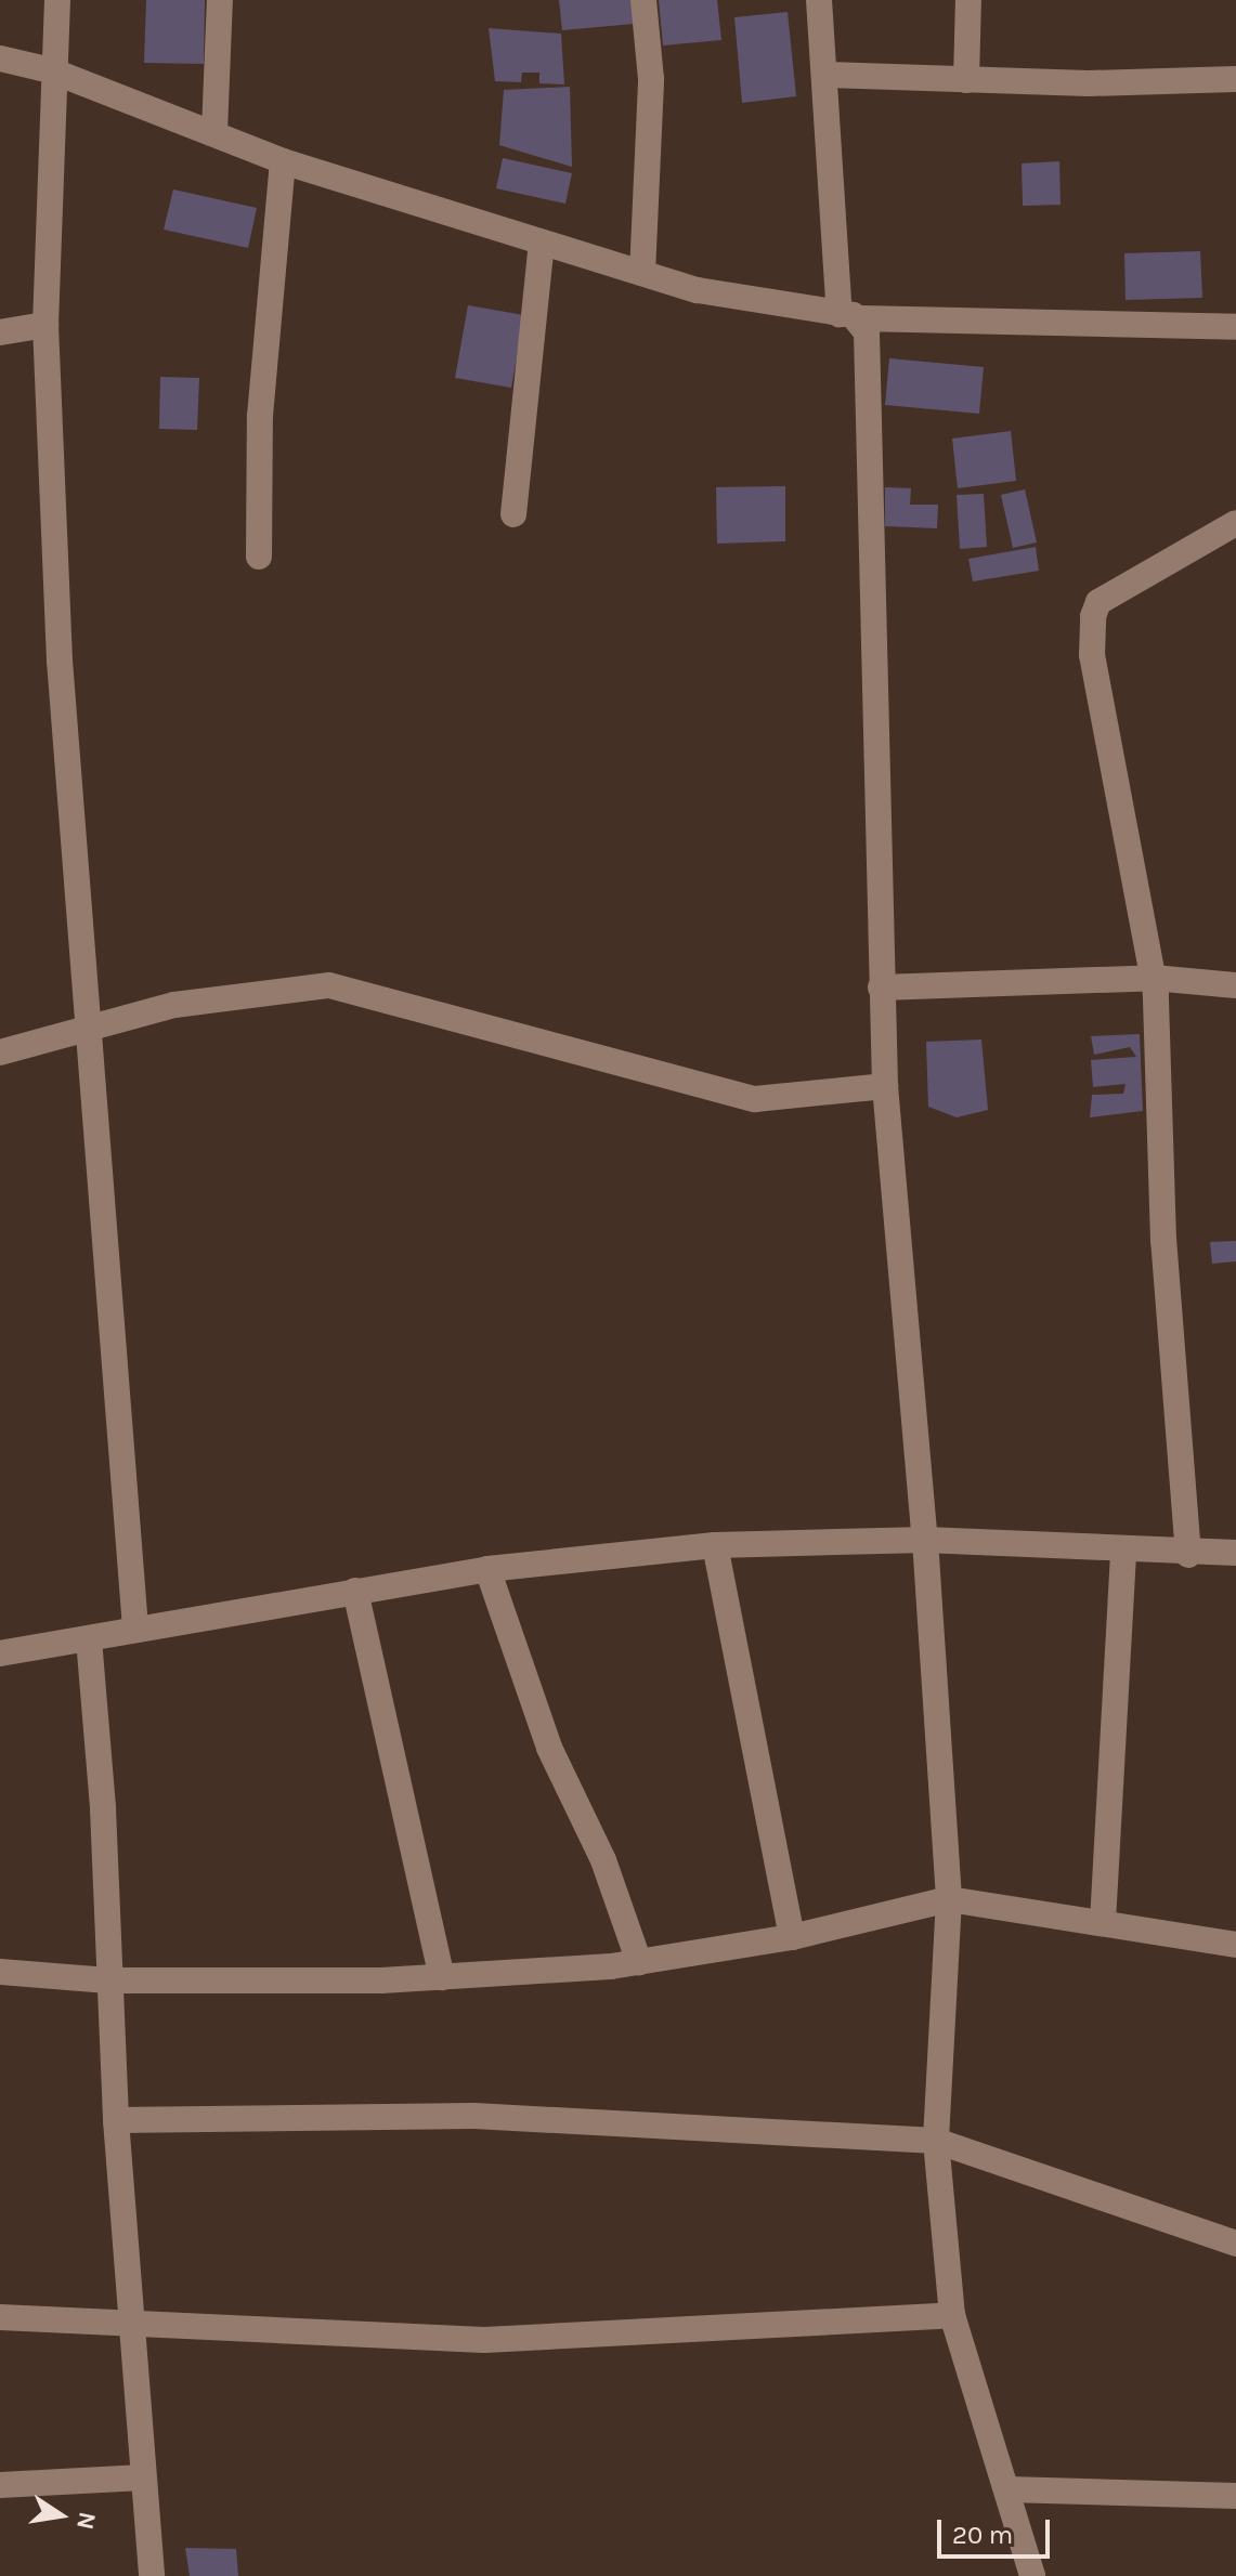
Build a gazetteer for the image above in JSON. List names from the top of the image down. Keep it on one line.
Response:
{"scale_bar":"20 m","north":"right"}
